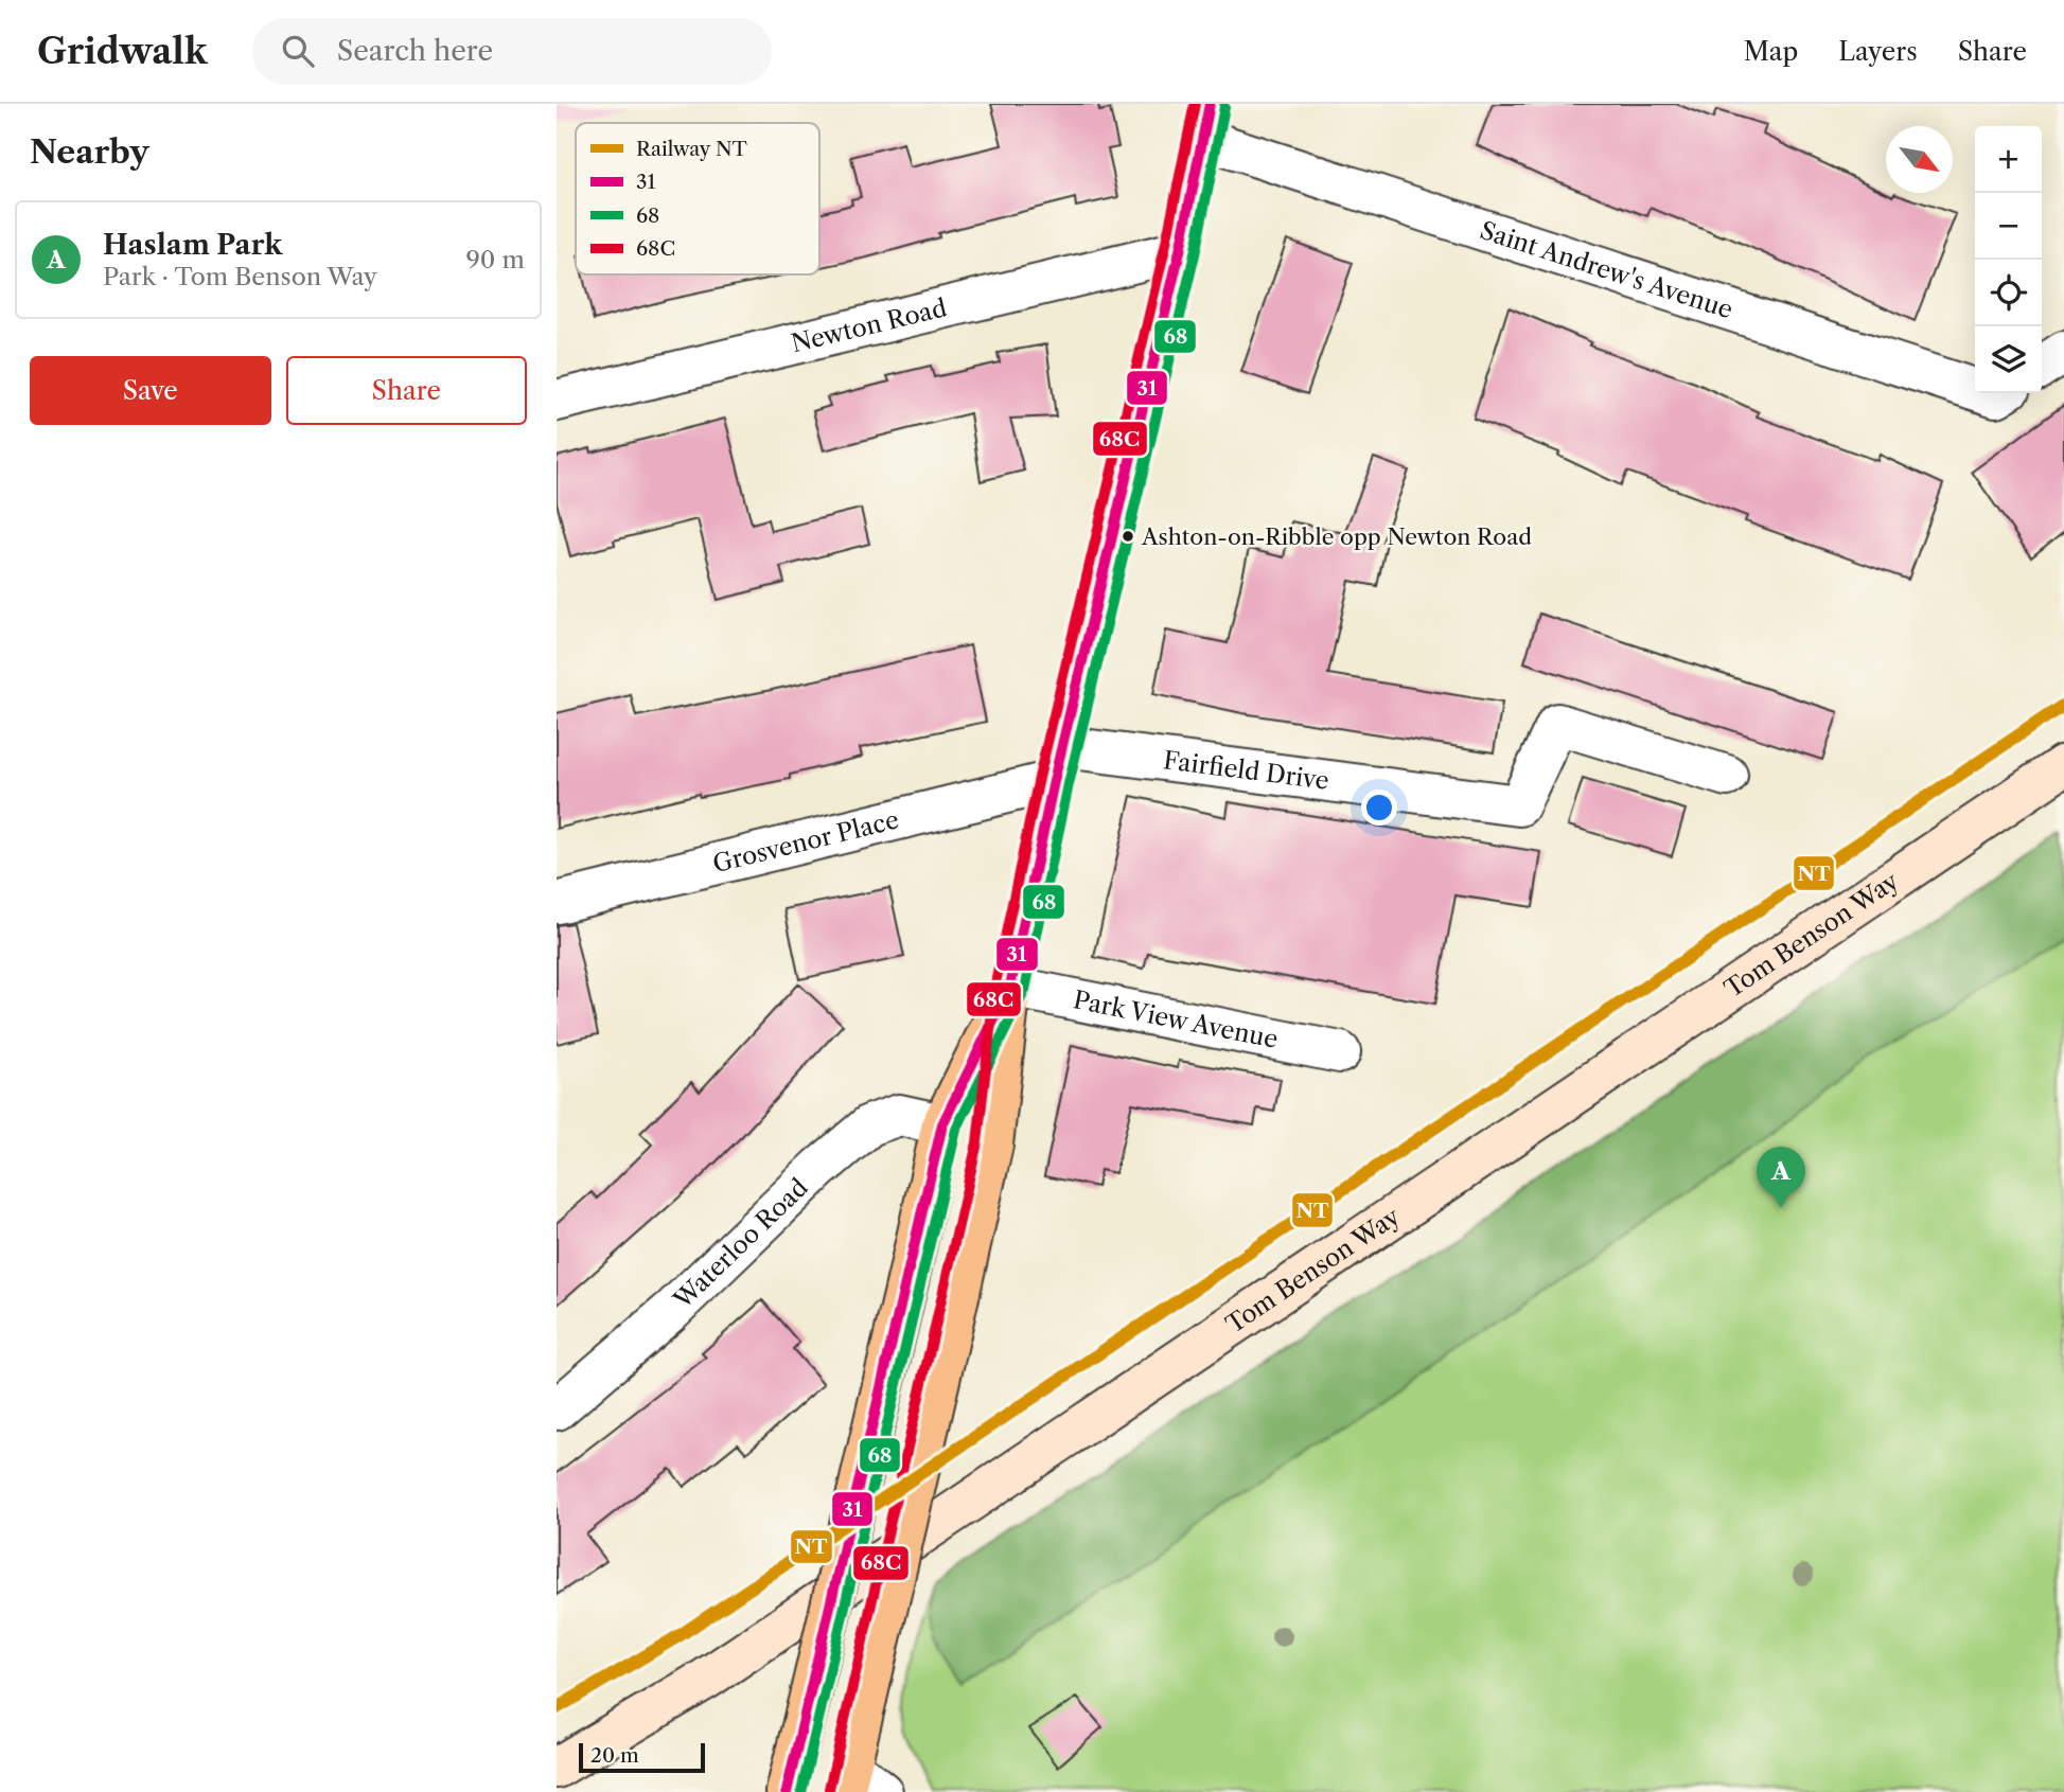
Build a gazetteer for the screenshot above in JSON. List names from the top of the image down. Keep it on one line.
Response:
{"streets":{"main road":["Tom Benson Way"],"street":["Saint Andrew's Avenue","Newton Road","Fairfield Drive","Grosvenor Place","Park View Avenue","Waterloo Road"]},"crossings":[["Fairfield Drive","Grosvenor Place"]],"places":["Ashton-on-Ribble opp Newton Road"],"lines":["transit line 31","transit line 68C","transit line 68","rail line NT"],"legend":["Railway NT","31","68","68C"],"scale_bar":"20 m","north":"bottom right","page":{"header":"Gridwalk","search":"Search here","nav":["Map","Layers","Share"],"heading":"Nearby","map_buttons":["+","−"],"list":[{"mark":"A","name":"Haslam Park","note":"Park · Tom Benson Way","value":"90 m"}],"buttons":["Save","Share"],"pins":"A","scale":"20 m"}}
